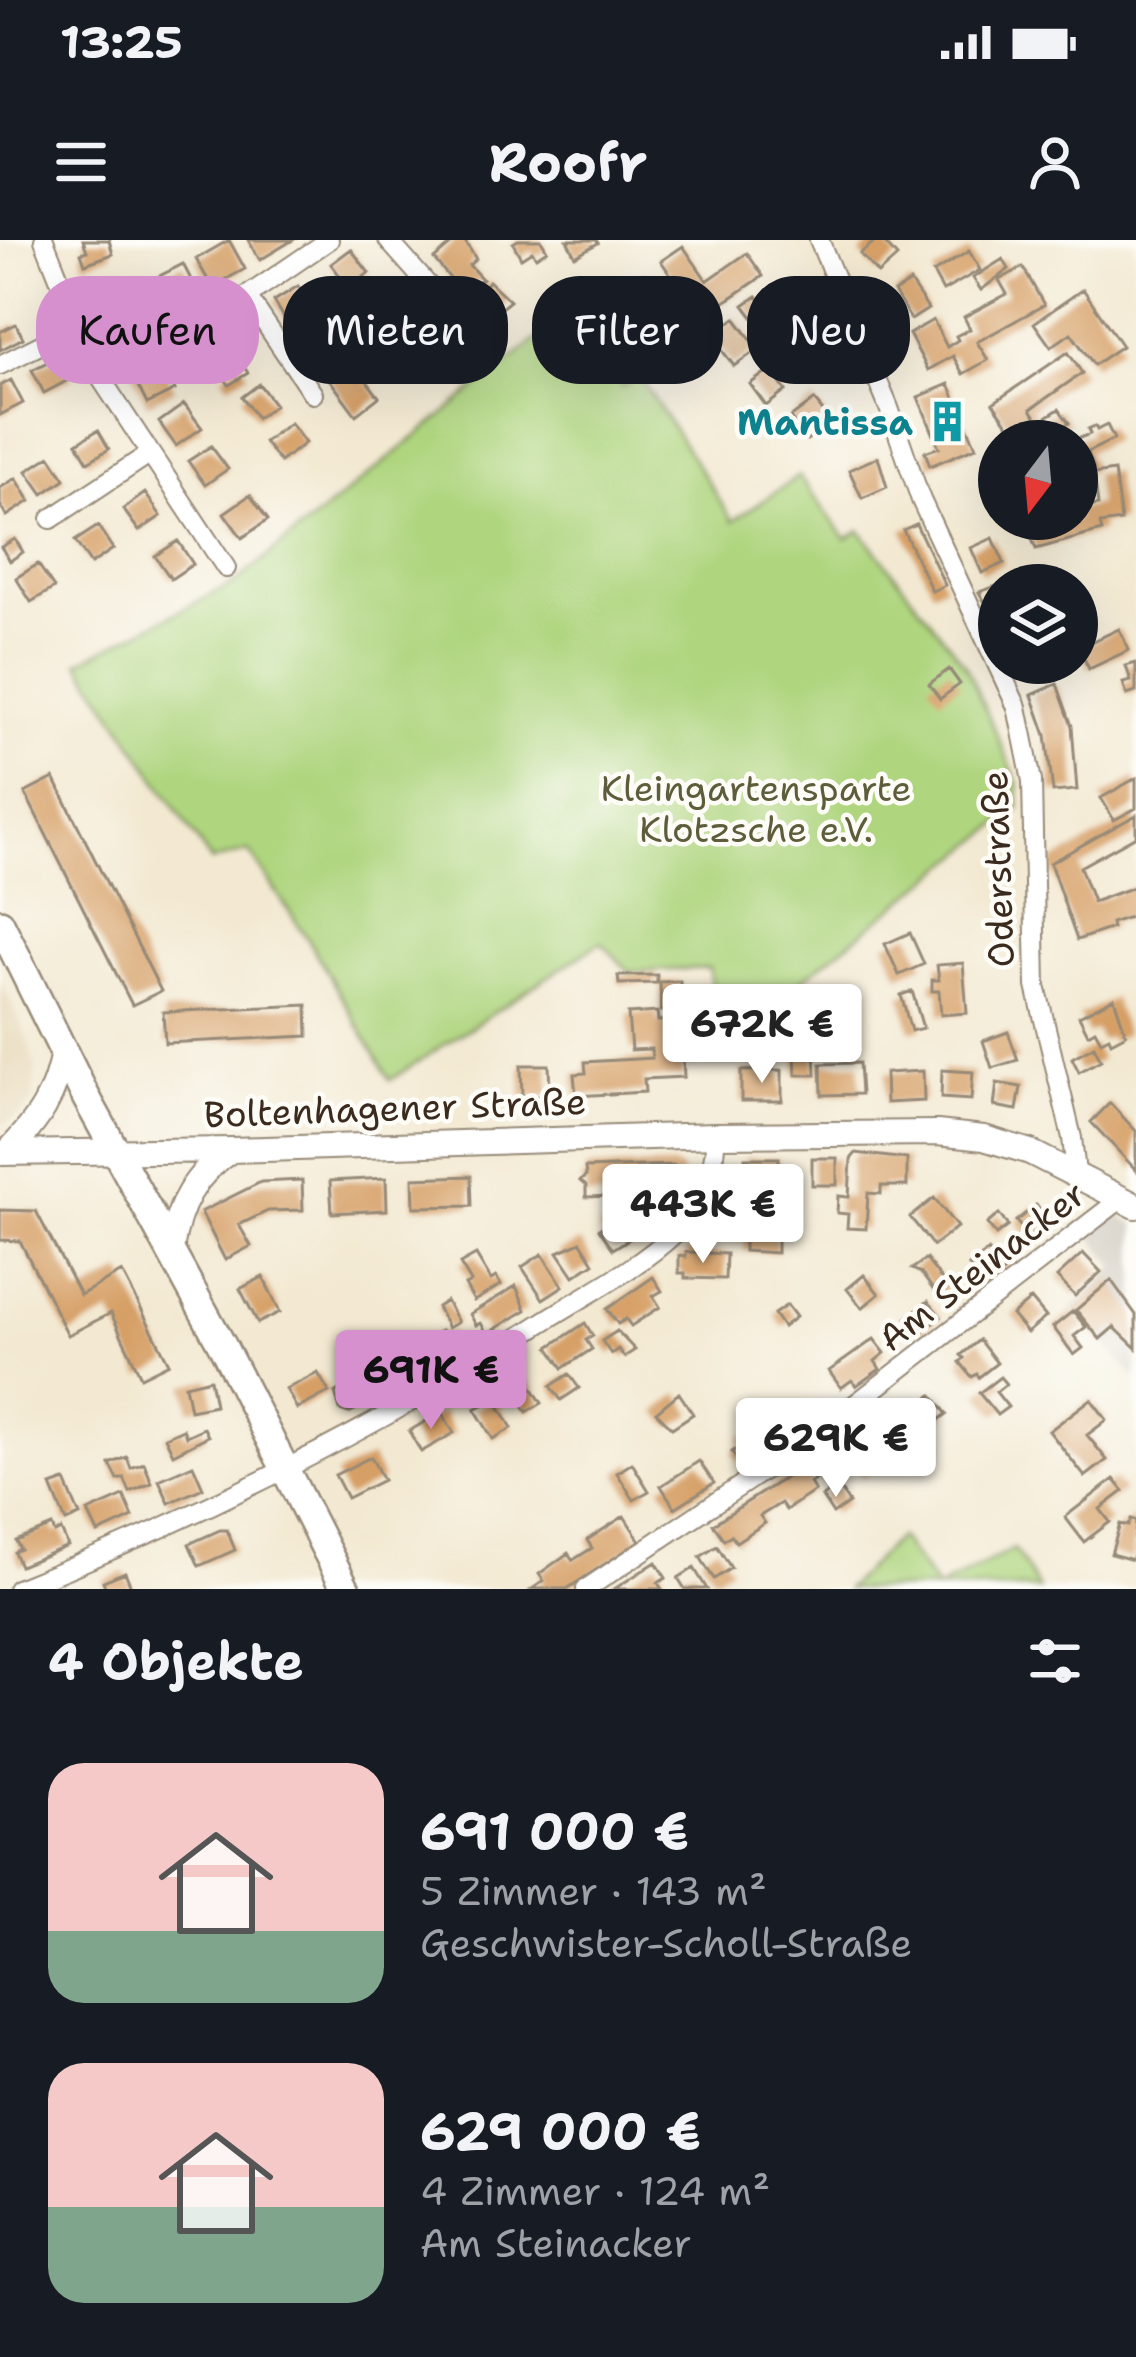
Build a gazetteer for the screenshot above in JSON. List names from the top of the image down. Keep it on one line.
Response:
{"streets":{"street":["Oderstraße","Boltenhagener Straße","Am Steinacker"]},"crossings":[["Oderstraße","Boltenhagener Straße"],["Boltenhagener Straße","Am Steinacker"]],"parks":["Kleingartensparte Klotzsche e.V."],"places":{"building":["Mantissa"]},"north":"bottom","page":{"status":"13:25","header":"Roofr","chip":["Kaufen","Mieten","Filter","Neu"],"price":["672K €","443K €","691K €","629K €"],"heading":"4 Objekte","list":[{"name":"691 000 €","note":"5 Zimmer · 143 m² · Geschwister-Scholl-Straße"},{"name":"629 000 €","note":"4 Zimmer · 124 m² · Am Steinacker"}]}}
